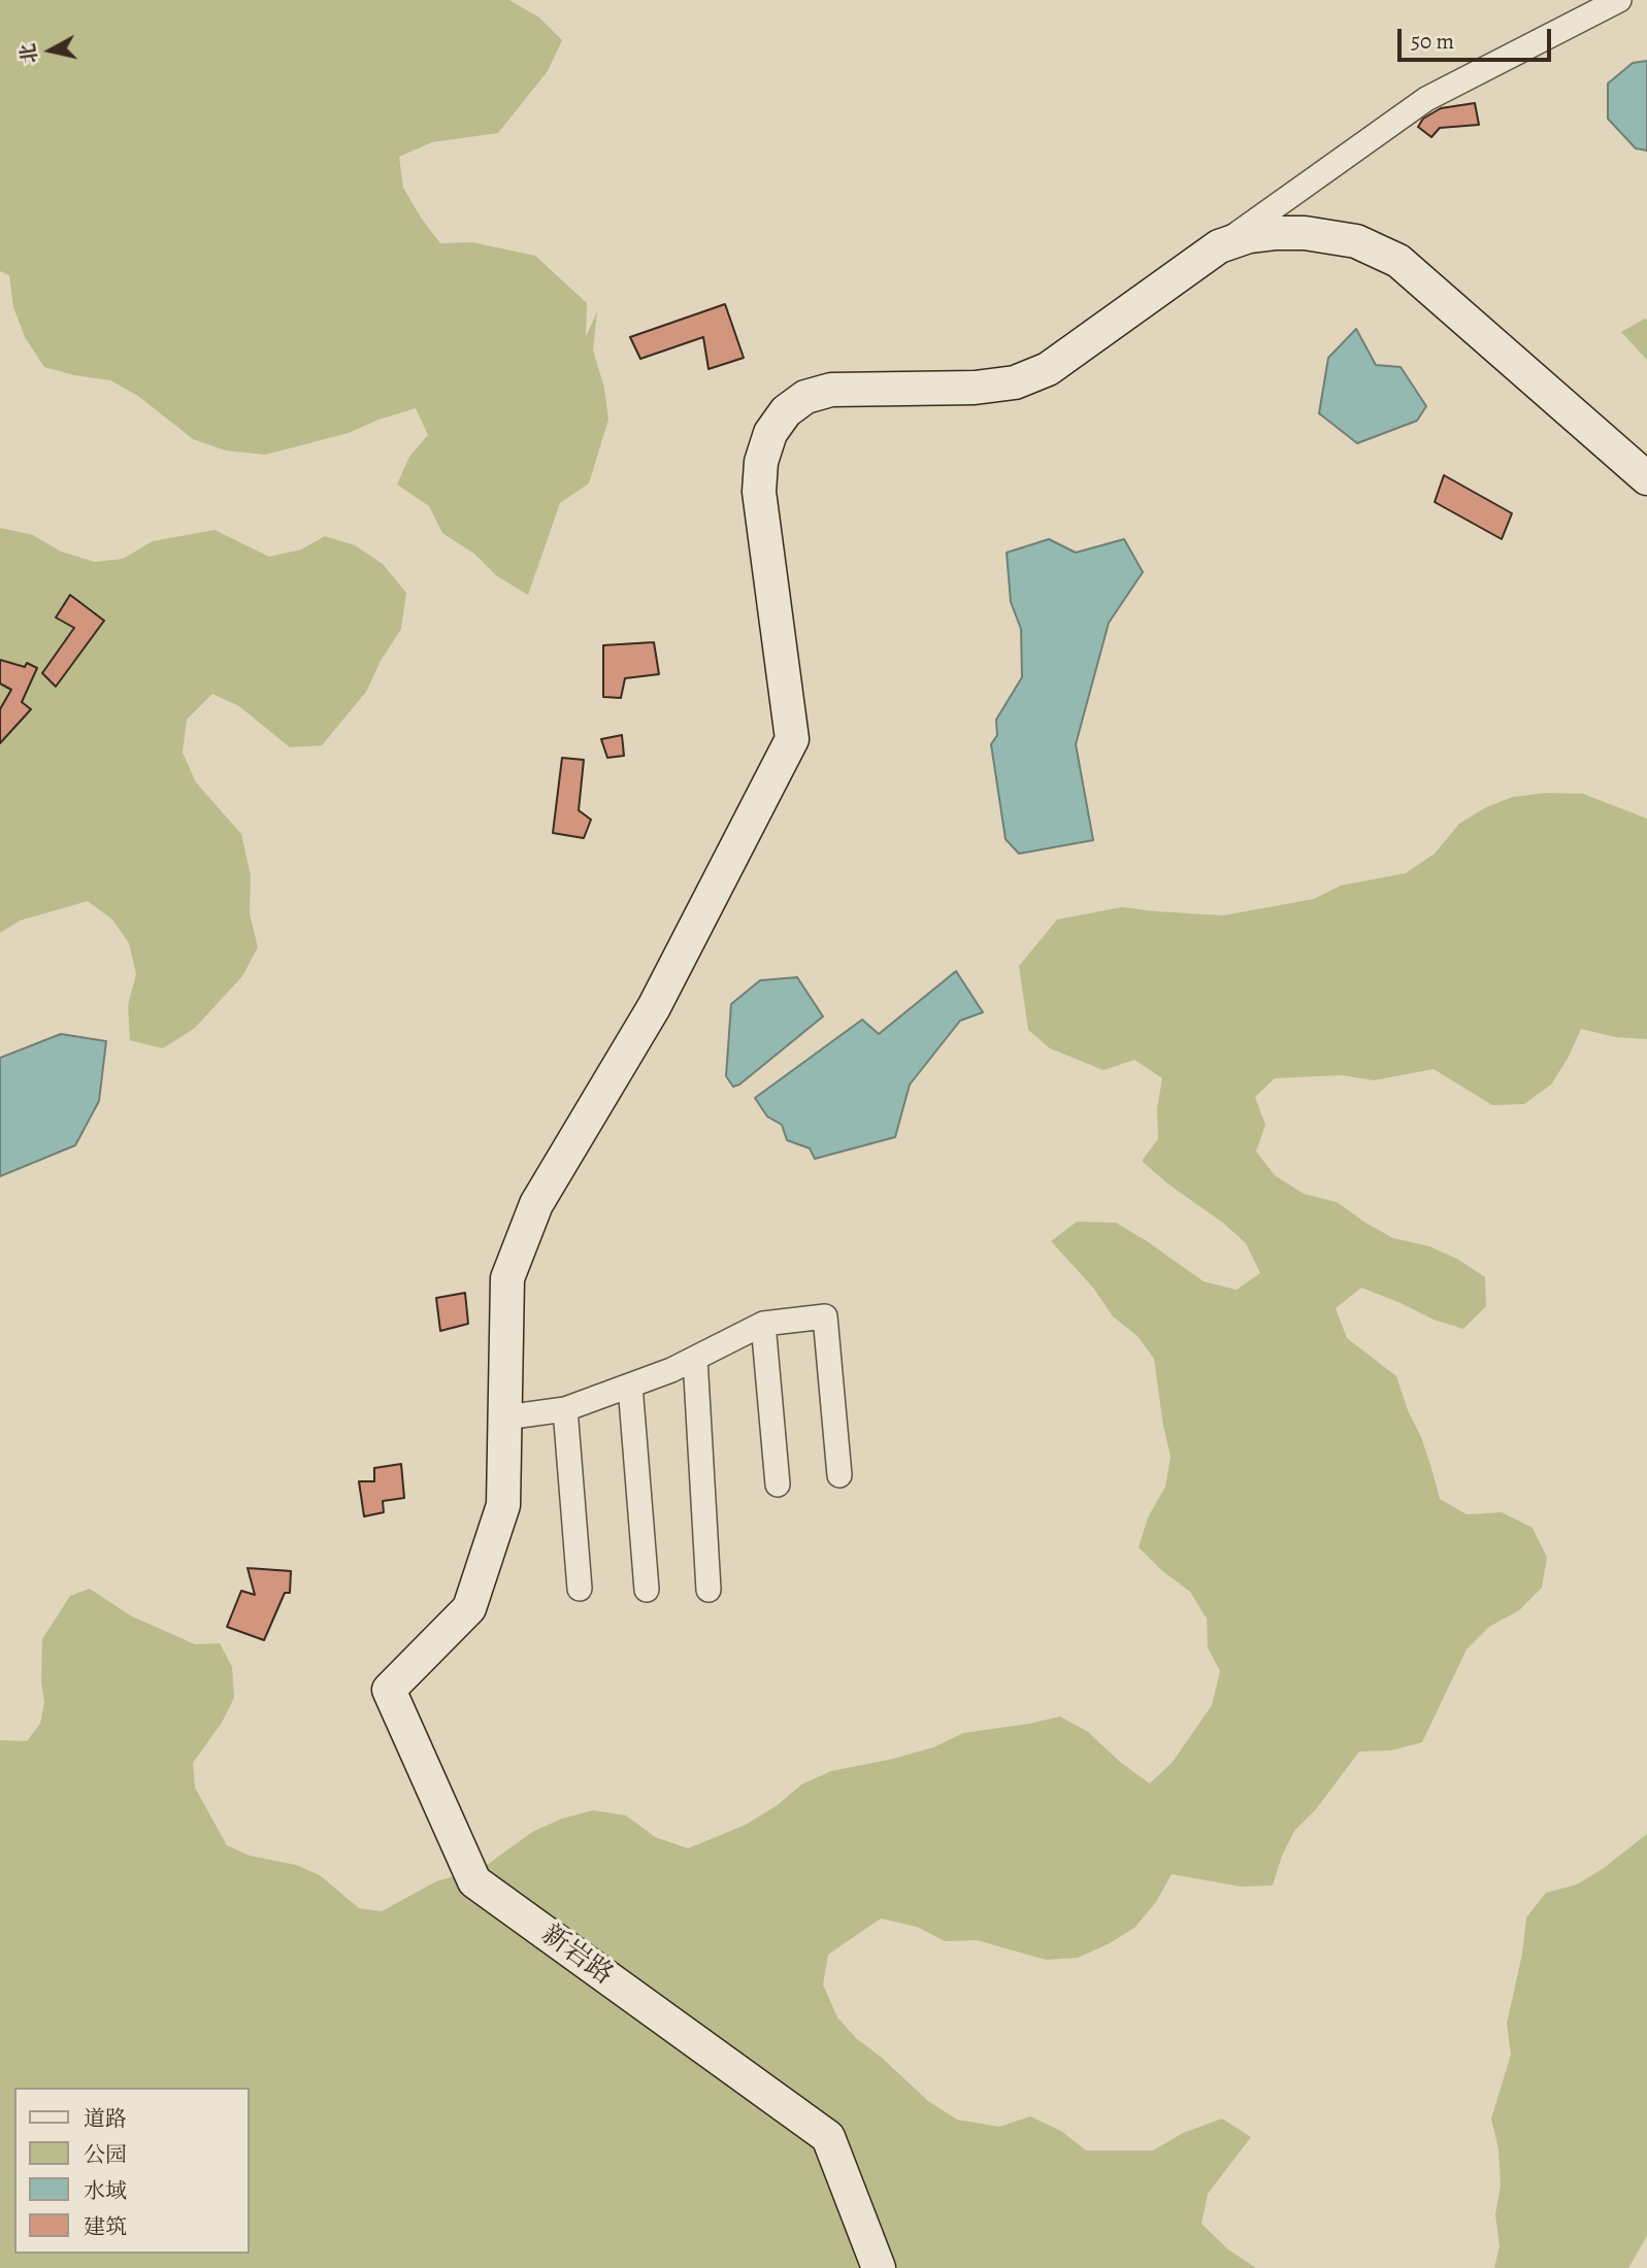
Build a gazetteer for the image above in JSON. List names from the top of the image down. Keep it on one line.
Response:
{"streets":{"street":["新岩路"]},"legend":["道路","公园","水域","建筑"],"scale_bar":"50 m","north":"left"}
